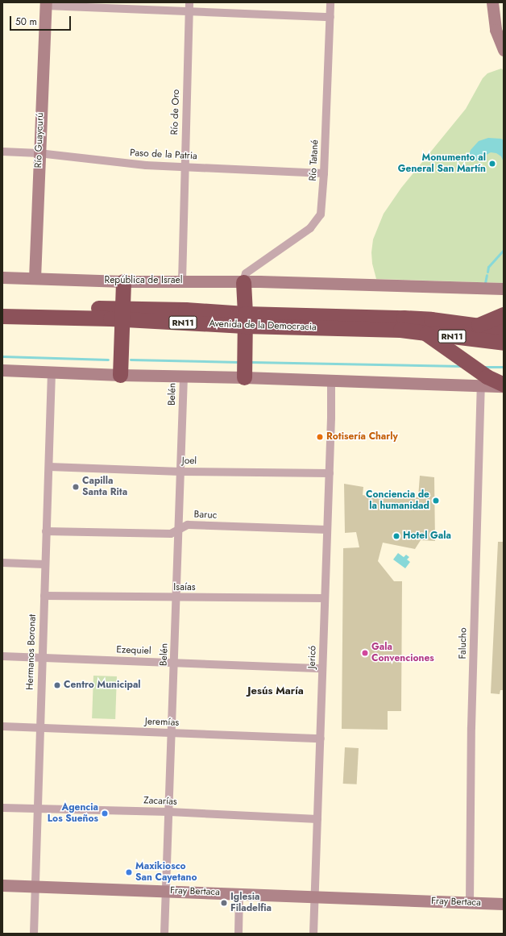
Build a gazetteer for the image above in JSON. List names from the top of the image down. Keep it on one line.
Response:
{"streets":{"highway":["RN11","Avenida de la Democracia"],"street":["Río de Oro","Río Guaycurú","Paso de la Patria","Río Tatané","República de Israel","Belén","Joel","Baruc","Isaías","Falucho","Ezequiel","Hermanos Boronat","Jericó","Jeremías","Zacarías","Fray Bertaca"]},"crossings":[["Río de Oro","Paso de la Patria"],["Río de Oro","República de Israel"],["Río Guaycurú","Paso de la Patria"],["Río Guaycurú","República de Israel"],["Paso de la Patria","Río Tatané"],["Río Tatané","República de Israel"],["Belén","Joel"],["Belén","Baruc"],["Belén","Isaías"],["Belén","Ezequiel"],["Belén","Jeremías"],["Belén","Zacarías"],["Belén","Fray Bertaca"],["Joel","Hermanos Boronat"],["Joel","Jericó"],["Baruc","Hermanos Boronat"],["Baruc","Jericó"],["Isaías","Hermanos Boronat"],["Isaías","Jericó"],["Falucho","Fray Bertaca"],["Ezequiel","Hermanos Boronat"],["Ezequiel","Jericó"],["Hermanos Boronat","Jeremías"],["Hermanos Boronat","Zacarías"],["Hermanos Boronat","Fray Bertaca"],["Jericó","Jeremías"],["Jericó","Zacarías"],["Jericó","Fray Bertaca"]],"districts":["Jesús María"],"places":["Monumento al General San Martín","Rotisería Charly","Capilla Santa Rita","Conciencia de la humanidad","Hotel Gala","Gala Convenciones","Centro Municipal","Agencia Los Sueños","Maxikiosco San Cayetano","Iglesia Filadelfia"],"scale_bar":"50 m"}
